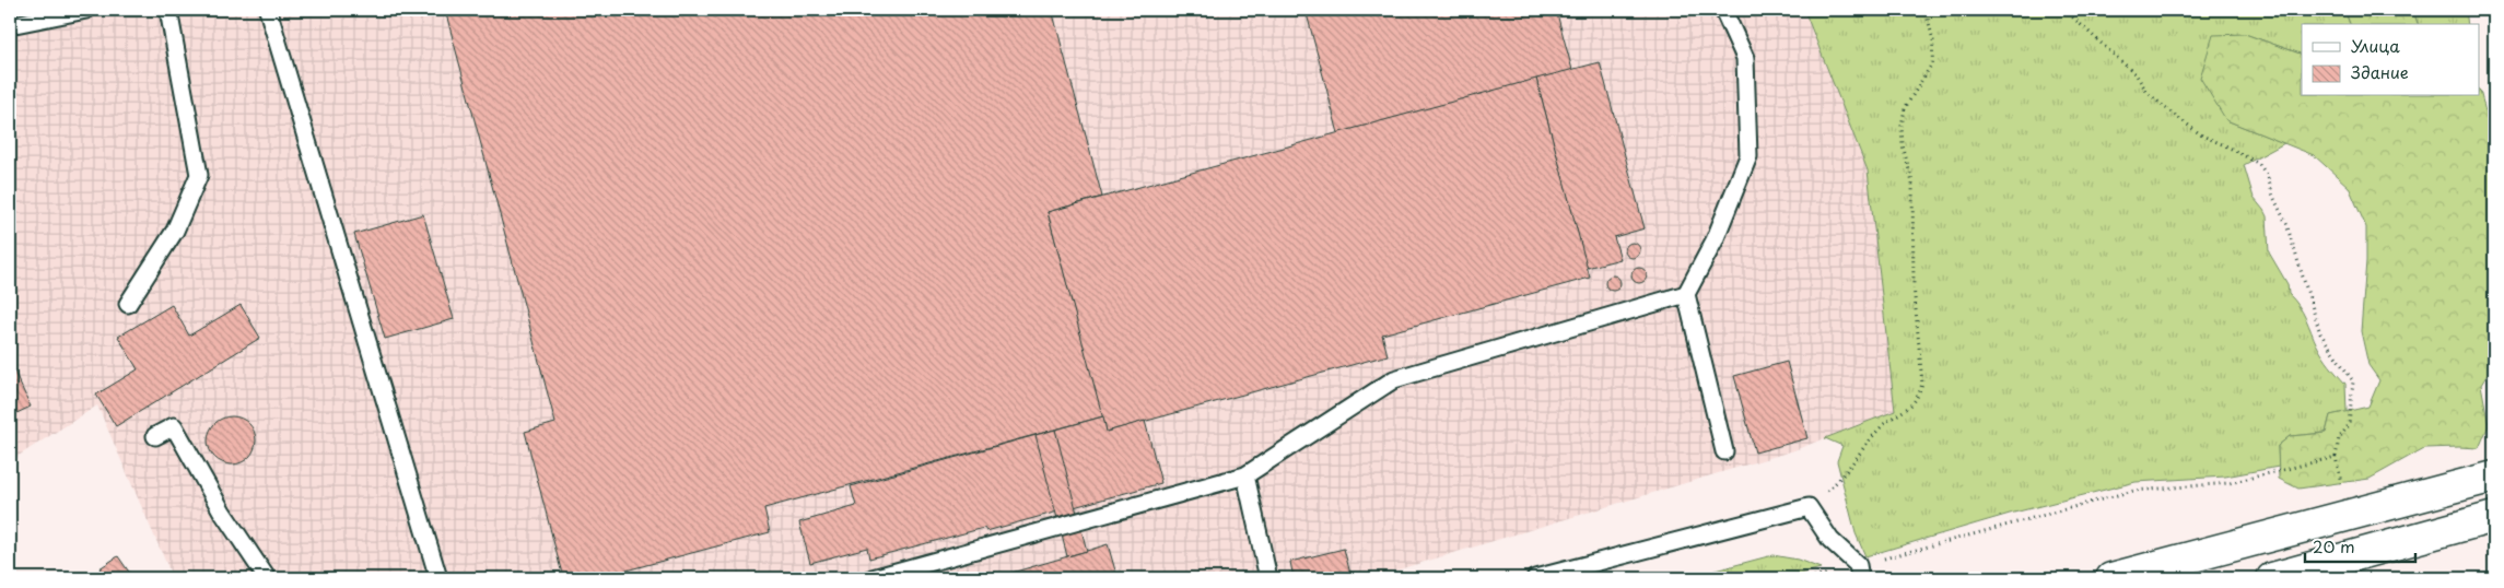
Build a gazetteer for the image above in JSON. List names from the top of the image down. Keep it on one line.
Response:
{"legend":["Улица","Здание"],"scale_bar":"20 m"}
